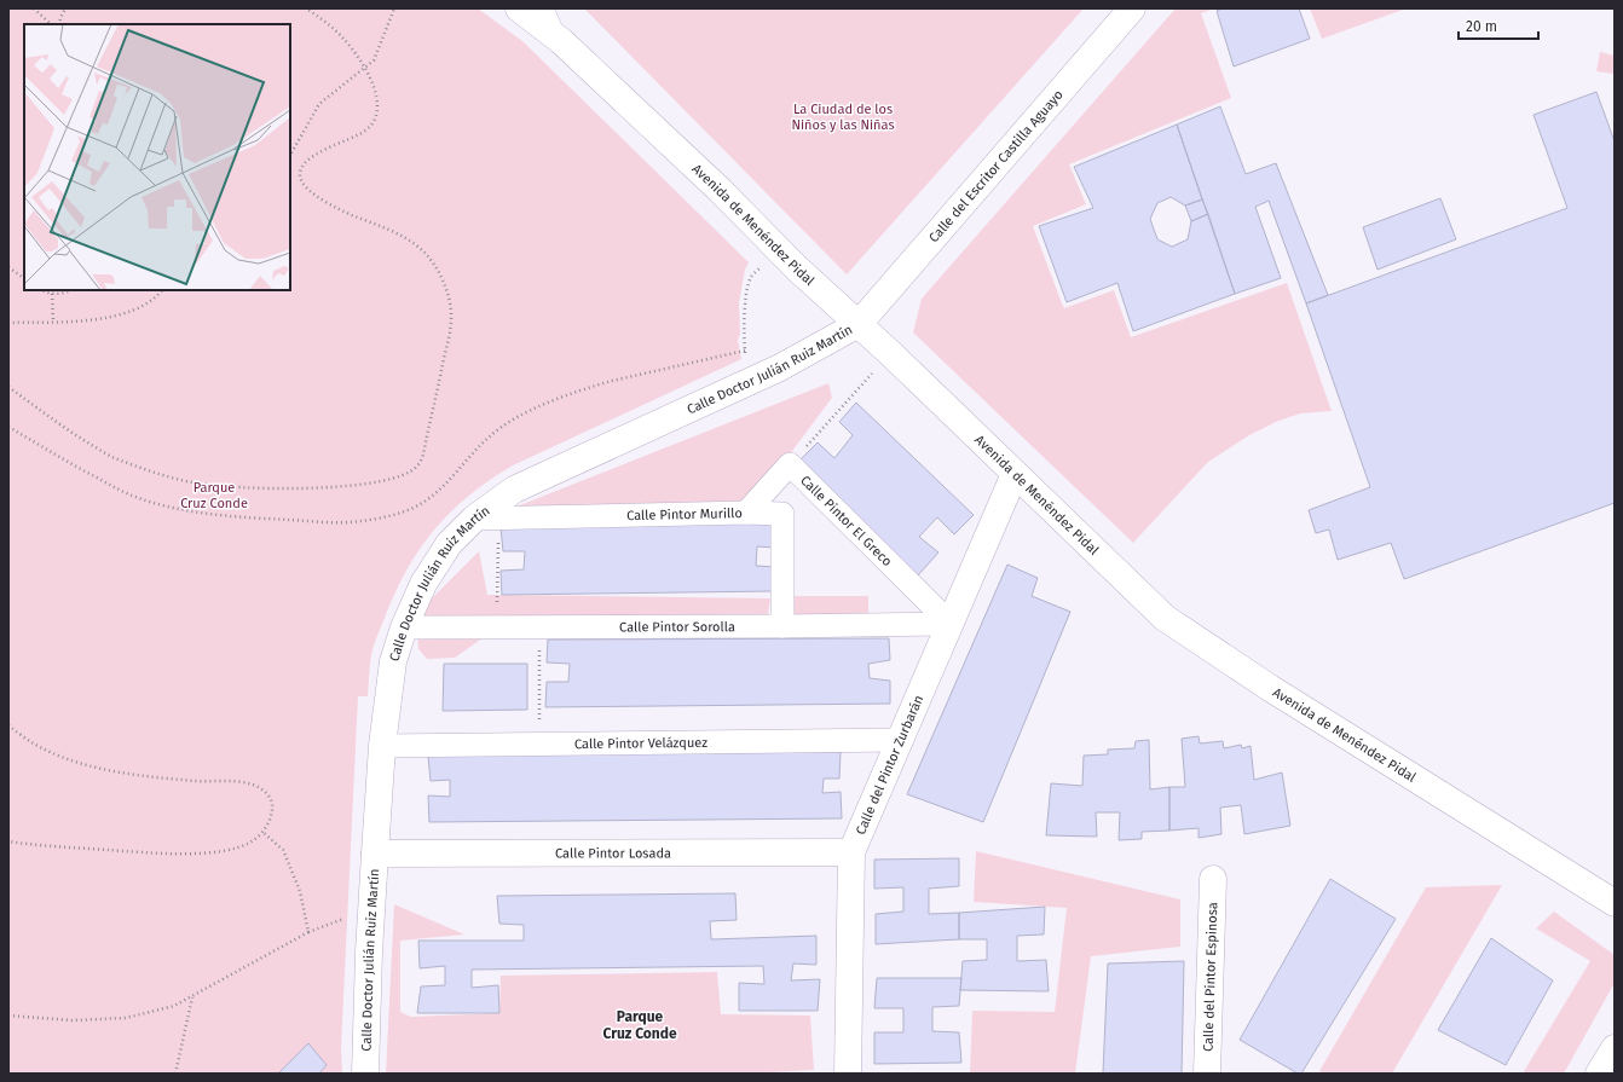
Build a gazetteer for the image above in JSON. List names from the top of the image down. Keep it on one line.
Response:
{"streets":{"street":["Calle del Escritor Castilla Aguayo","Avenida de Menéndez Pidal","Calle Doctor Julián Ruiz Martín","Calle Pintor Murillo","Calle Pintor El Greco","Calle Pintor Sorolla","Calle Pintor Velázquez","Calle del Pintor Zurbarán","Calle Pintor Losada","Calle del Pintor Espinosa"]},"crossings":[["Calle del Escritor Castilla Aguayo","Avenida de Menéndez Pidal"],["Calle del Escritor Castilla Aguayo","Calle Doctor Julián Ruiz Martín"],["Avenida de Menéndez Pidal","Calle Doctor Julián Ruiz Martín"],["Avenida de Menéndez Pidal","Calle del Pintor Zurbarán"],["Calle Doctor Julián Ruiz Martín","Calle Pintor Murillo"],["Calle Doctor Julián Ruiz Martín","Calle Pintor Sorolla"],["Calle Doctor Julián Ruiz Martín","Calle Pintor Velázquez"],["Calle Doctor Julián Ruiz Martín","Calle Pintor Losada"],["Calle Pintor Murillo","Calle Pintor El Greco"],["Calle Pintor Murillo","Calle Pintor Sorolla"],["Calle Pintor El Greco","Calle Pintor Sorolla"],["Calle Pintor El Greco","Calle del Pintor Zurbarán"],["Calle Pintor Sorolla","Calle del Pintor Zurbarán"],["Calle Pintor Velázquez","Calle del Pintor Zurbarán"],["Calle del Pintor Zurbarán","Calle Pintor Losada"]],"districts":["Parque Cruz Conde"],"parks":["La Ciudad de los Niños y las Niñas","Parque Cruz Conde"],"scale_bar":"20 m"}
